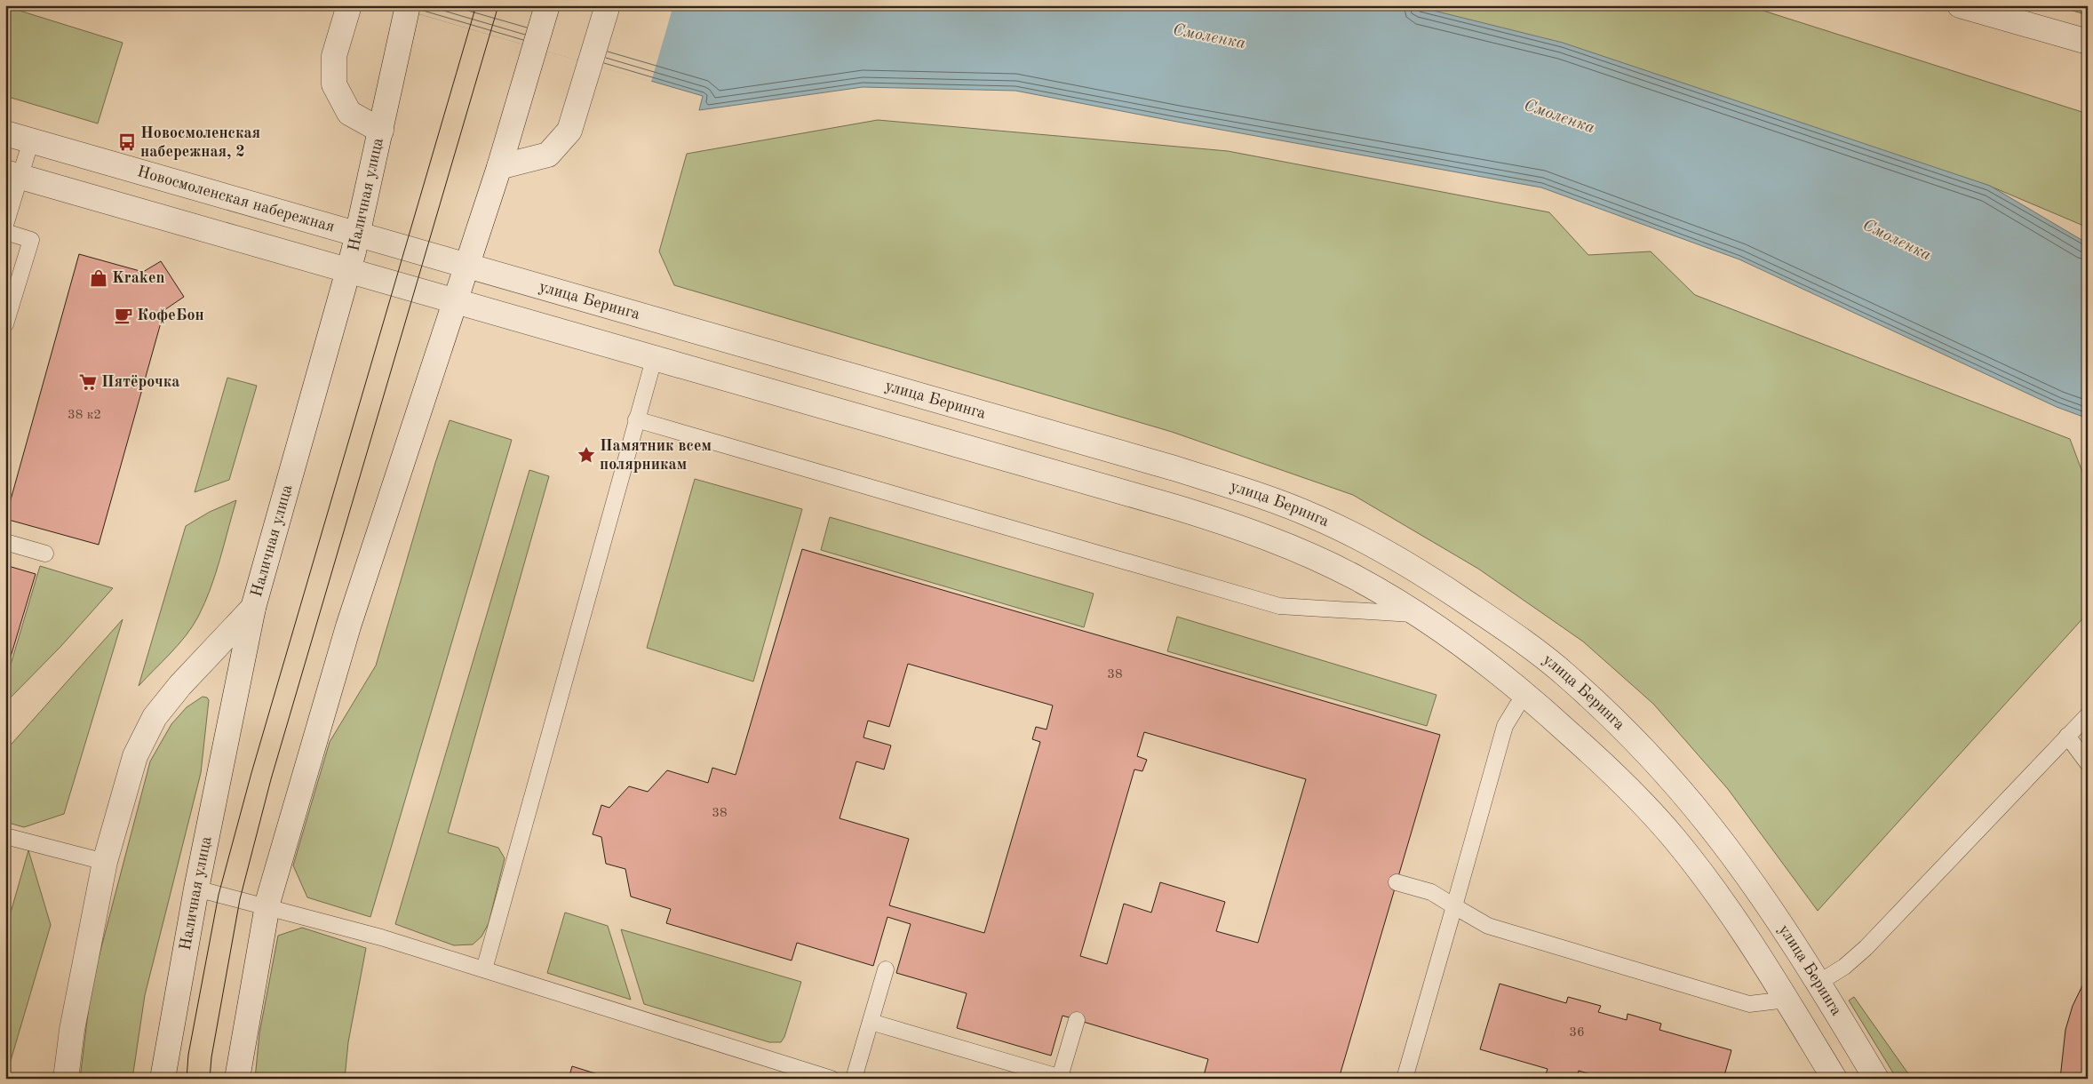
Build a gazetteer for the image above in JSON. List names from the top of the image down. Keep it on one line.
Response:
{"streets":{"street":["Наличная улица","Новосмоленская набережная","улица Беринга"]},"crossings":[["Наличная улица","Новосмоленская набережная"],["Новосмоленская набережная","улица Беринга"]],"water":["Смоленка"],"places":{"bus stop":["Новосмоленская набережная, 2"],"shop":["Kraken"],"cafe":["КофеБон"],"supermarket":["Пятёрочка"],"place":["Памятник всем полярникам"]},"house_numbers":["38 к2","38","38","36"]}
